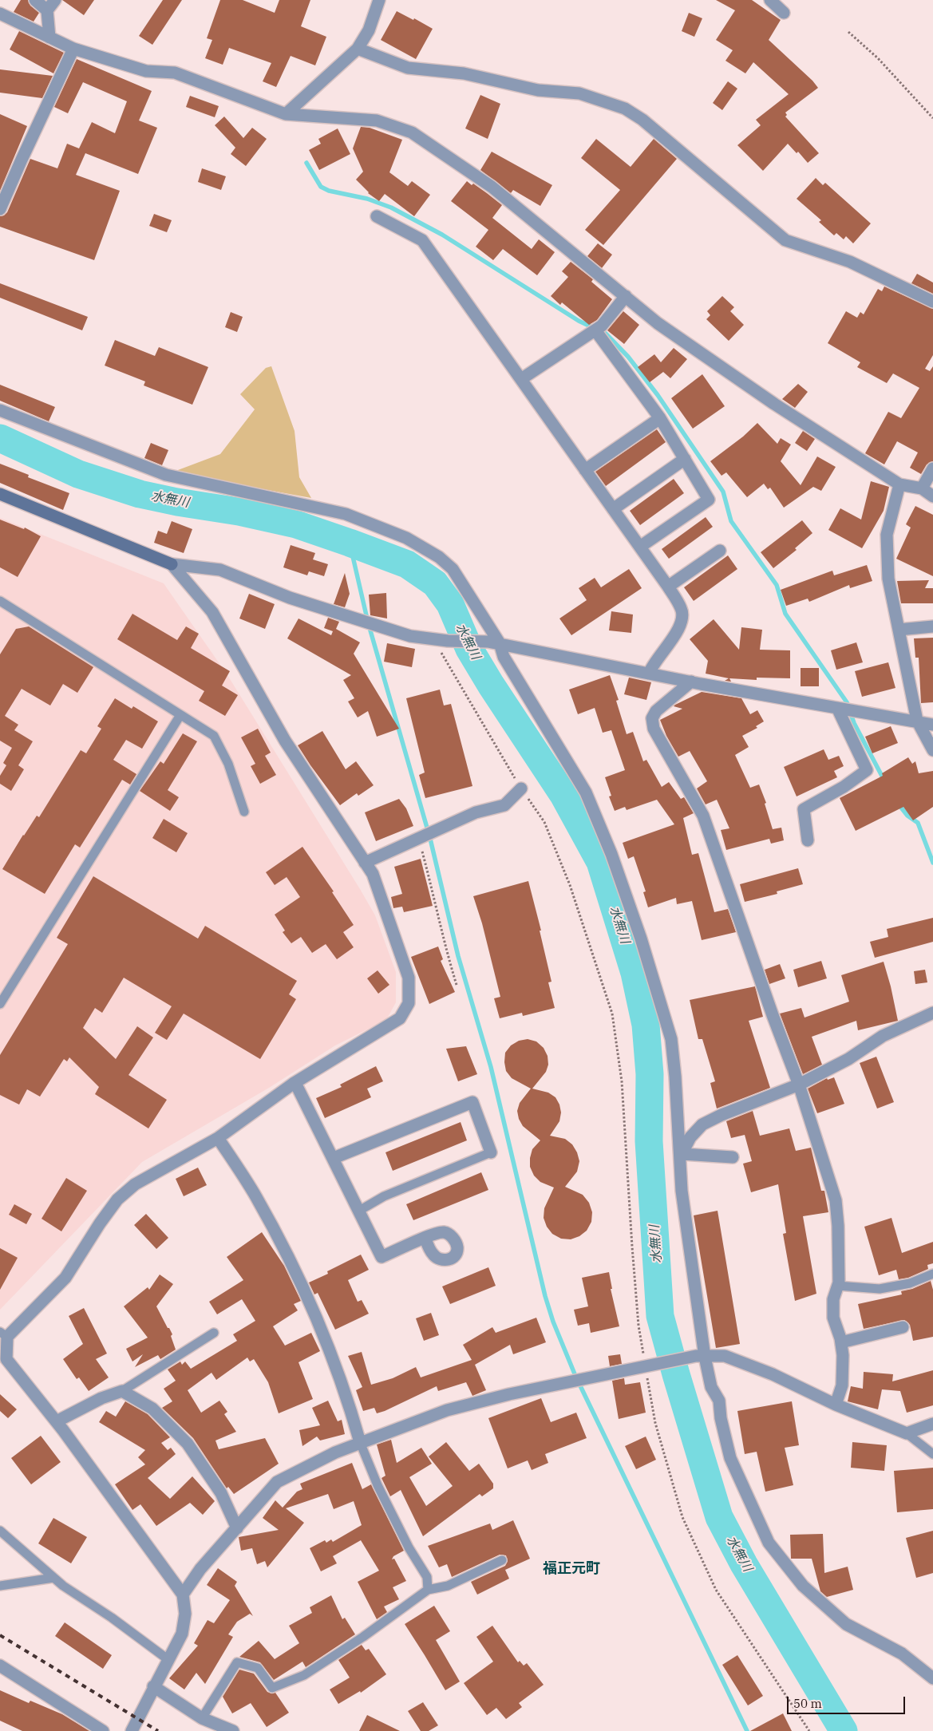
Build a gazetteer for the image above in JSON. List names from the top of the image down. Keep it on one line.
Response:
{"districts":["福正元町"],"water":["水無川"],"scale_bar":"50 m"}
